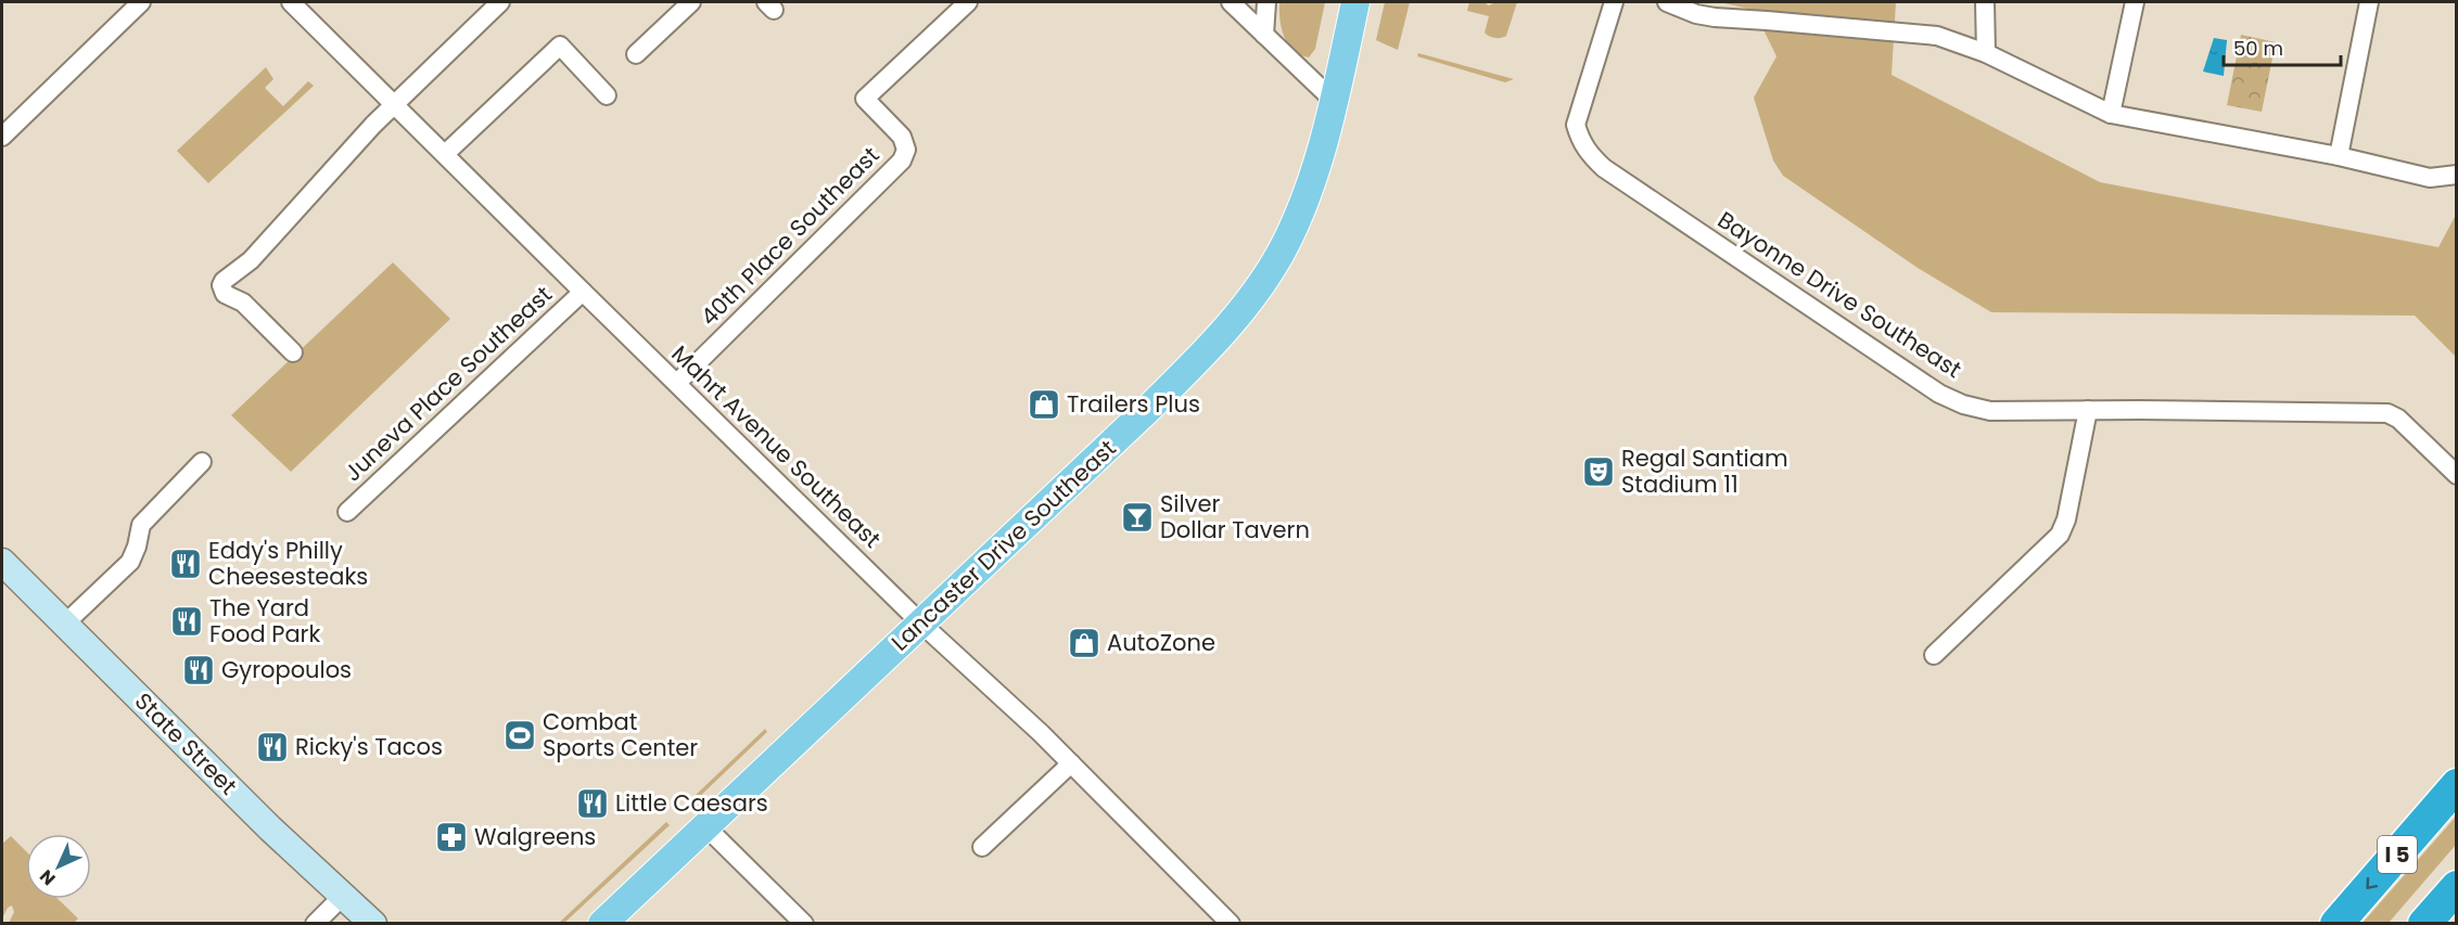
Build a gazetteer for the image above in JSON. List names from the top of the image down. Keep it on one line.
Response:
{"streets":{"highway":["I 5"],"main road":["Lancaster Drive Southeast","State Street"],"street":["40th Place Southeast","Bayonne Drive Southeast","Juneva Place Southeast","Mahrt Avenue Southeast"]},"crossings":[["40th Place Southeast","Mahrt Avenue Southeast"],["Juneva Place Southeast","Mahrt Avenue Southeast"],["Mahrt Avenue Southeast","Lancaster Drive Southeast"]],"places":{"shop":["Trailers Plus","AutoZone"],"theatre":["Regal Santiam Stadium 11"],"bar":["Silver Dollar Tavern"],"restaurant":["Eddy's Philly Cheesesteaks","The Yard Food Park","Gyropoulos","Ricky's Tacos","Little Caesars"],"sports":["Combat Sports Center"],"pharmacy":["Walgreens"]},"scale_bar":"50 m","north":"bottom left"}
